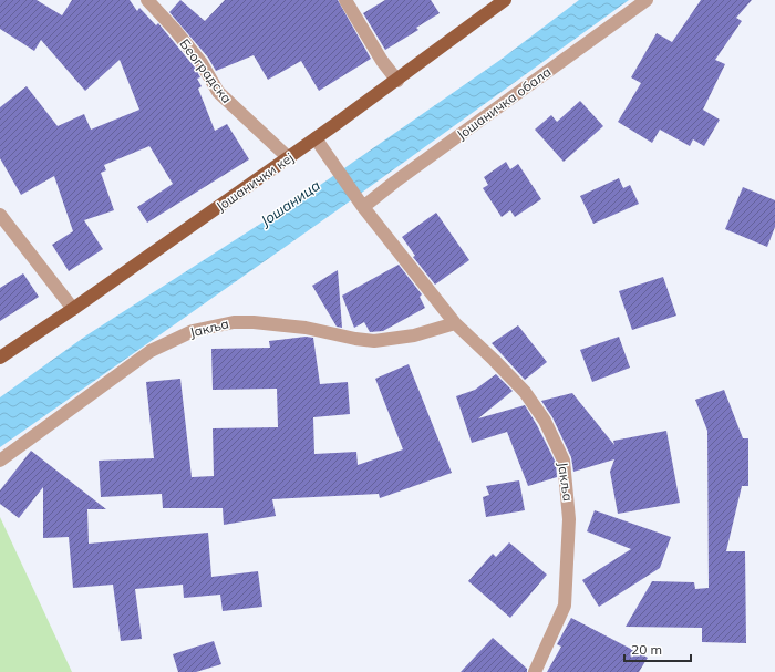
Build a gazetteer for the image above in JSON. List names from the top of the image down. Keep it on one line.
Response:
{"streets":{"main road":["Јошанички кеј"],"street":["Београдска","Јошаничка обала","Јакља"]},"crossings":[["Београдска","Јошанички кеј"],["Јошаничка обала","Јакља"],["Јошанички кеј","Јакља"]],"water":["Јошаница"],"scale_bar":"20 m"}
